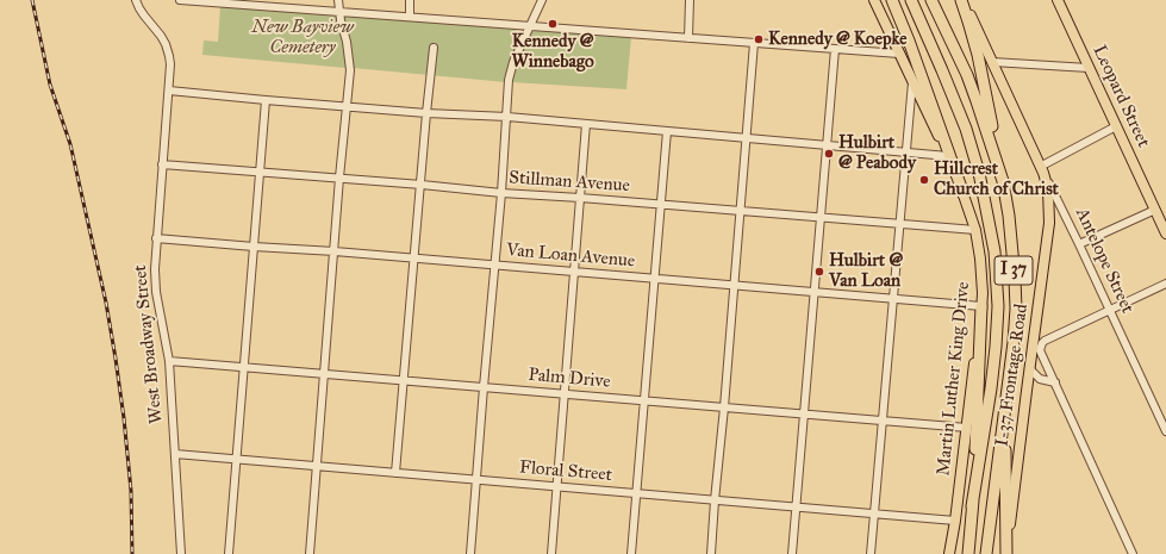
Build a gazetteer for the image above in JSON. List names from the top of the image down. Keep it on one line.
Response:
{"streets":{"highway":["I 37"],"main road":["Leopard Street","Antelope Street","I-37 Frontage Road","Martin Luther King Drive"],"street":["Stillman Avenue","Van Loan Avenue","West Broadway Street","Palm Drive","Floral Street"]},"crossings":[["Stillman Avenue","West Broadway Street"],["Stillman Avenue","Martin Luther King Drive"],["Van Loan Avenue","West Broadway Street"],["Van Loan Avenue","Martin Luther King Drive"],["Antelope Street","I-37 Frontage Road"],["West Broadway Street","Palm Drive"],["West Broadway Street","Floral Street"],["Palm Drive","Martin Luther King Drive"],["Martin Luther King Drive","Floral Street"]],"parks":["New Bayview Cemetery"],"places":["Kennedy @ Winnebago","Kennedy @ Koepke","Hulbirt @ Peabody","Hillcrest Church of Christ","Hulbirt @ Van Loan"]}
